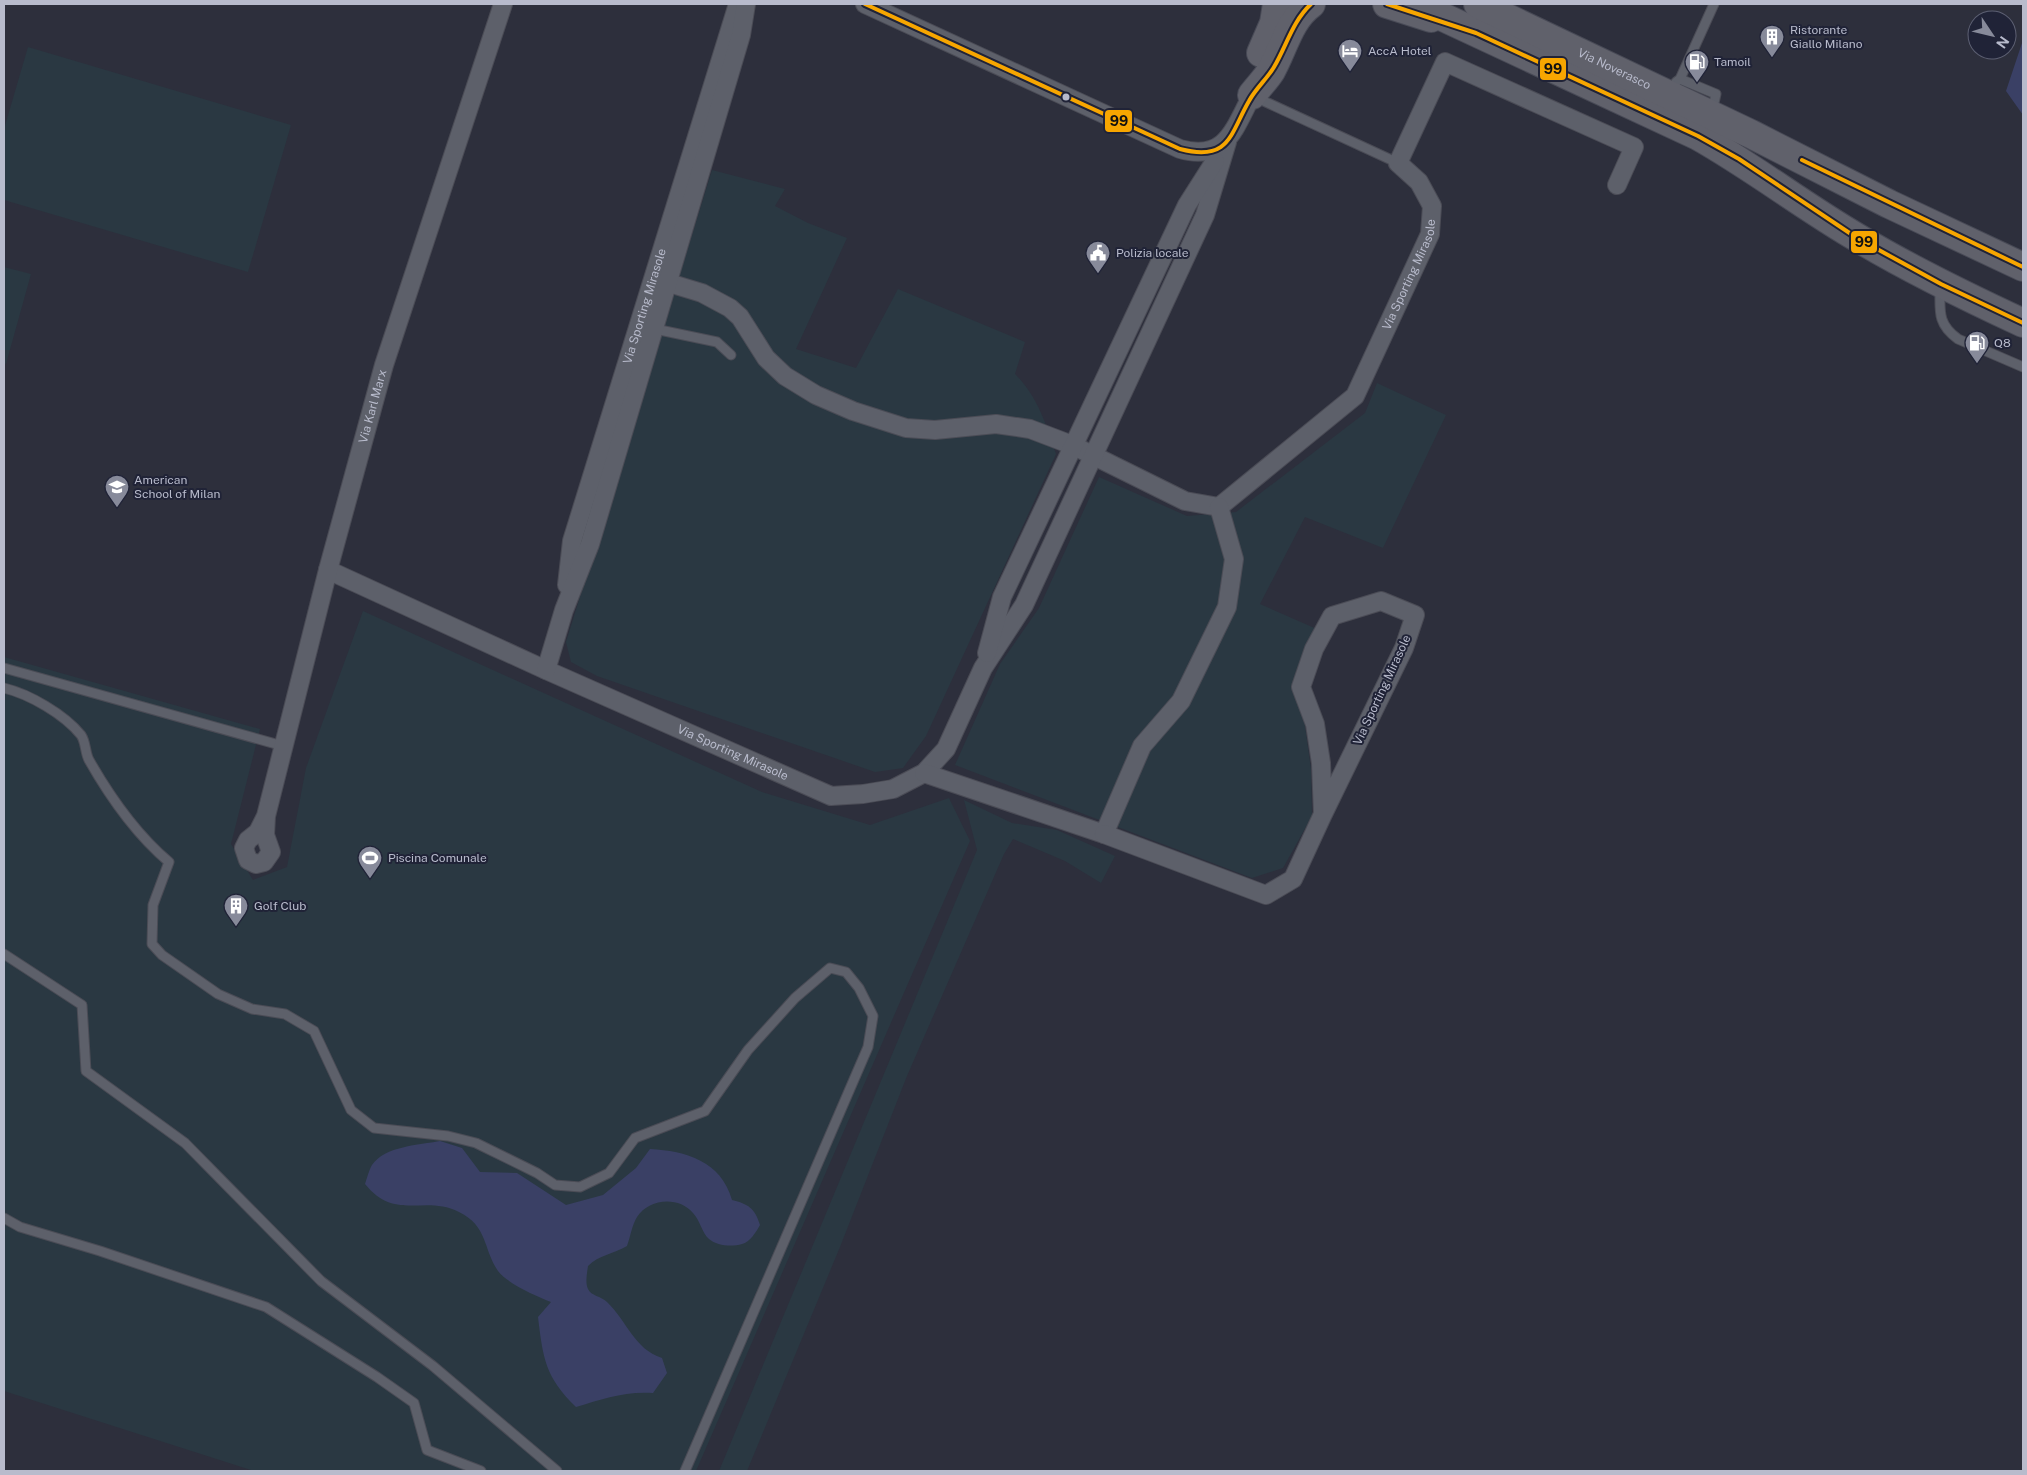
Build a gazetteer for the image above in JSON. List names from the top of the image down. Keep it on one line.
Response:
{"streets":{"main road":["Via Noverasco"],"street":["Via Sporting Mirasole","Via Karl Marx"]},"crossings":[["Via Sporting Mirasole","Via Karl Marx"]],"places":{"building":["Ristorante Giallo Milano","Golf Club"],"hotel":["AccA Hotel"],"fuel station":["Tamoil","Q8"],"public building":["Polizia locale"],"school or university":["American School of Milan"],"sports":["Piscina Comunale"]},"lines":["transit line 99"],"north":"bottom right"}
